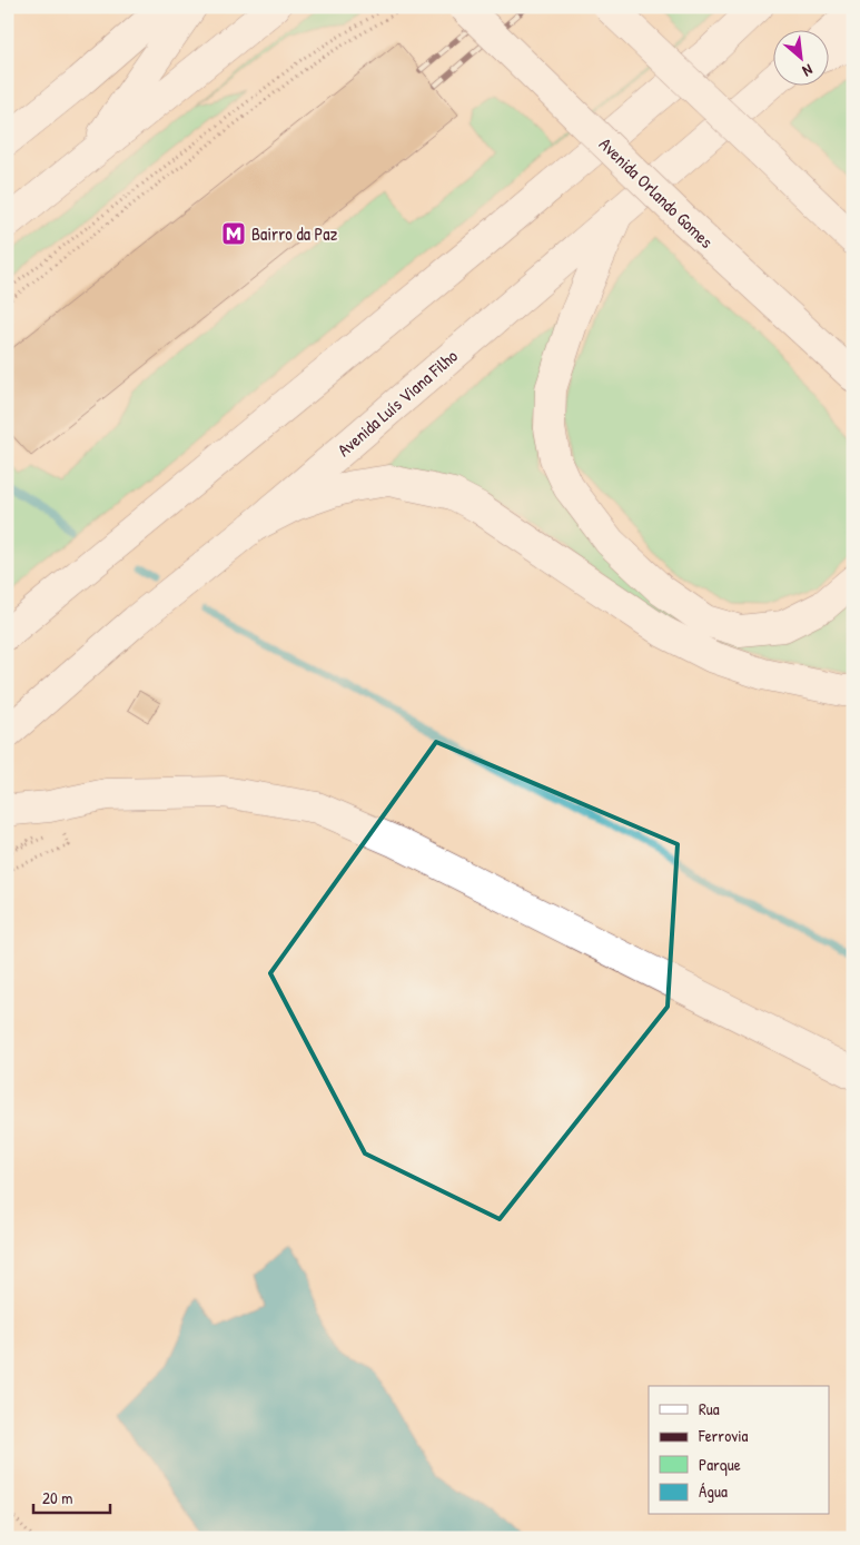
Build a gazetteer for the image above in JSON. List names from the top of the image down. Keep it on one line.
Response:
{"streets":{"main road":["Avenida Orlando Gomes","Avenida Luís Viana Filho"]},"places":{"metro station":["Bairro da Paz"]},"legend":["Rua","Ferrovia","Parque","Água"],"scale_bar":"20 m","north":"bottom right"}
